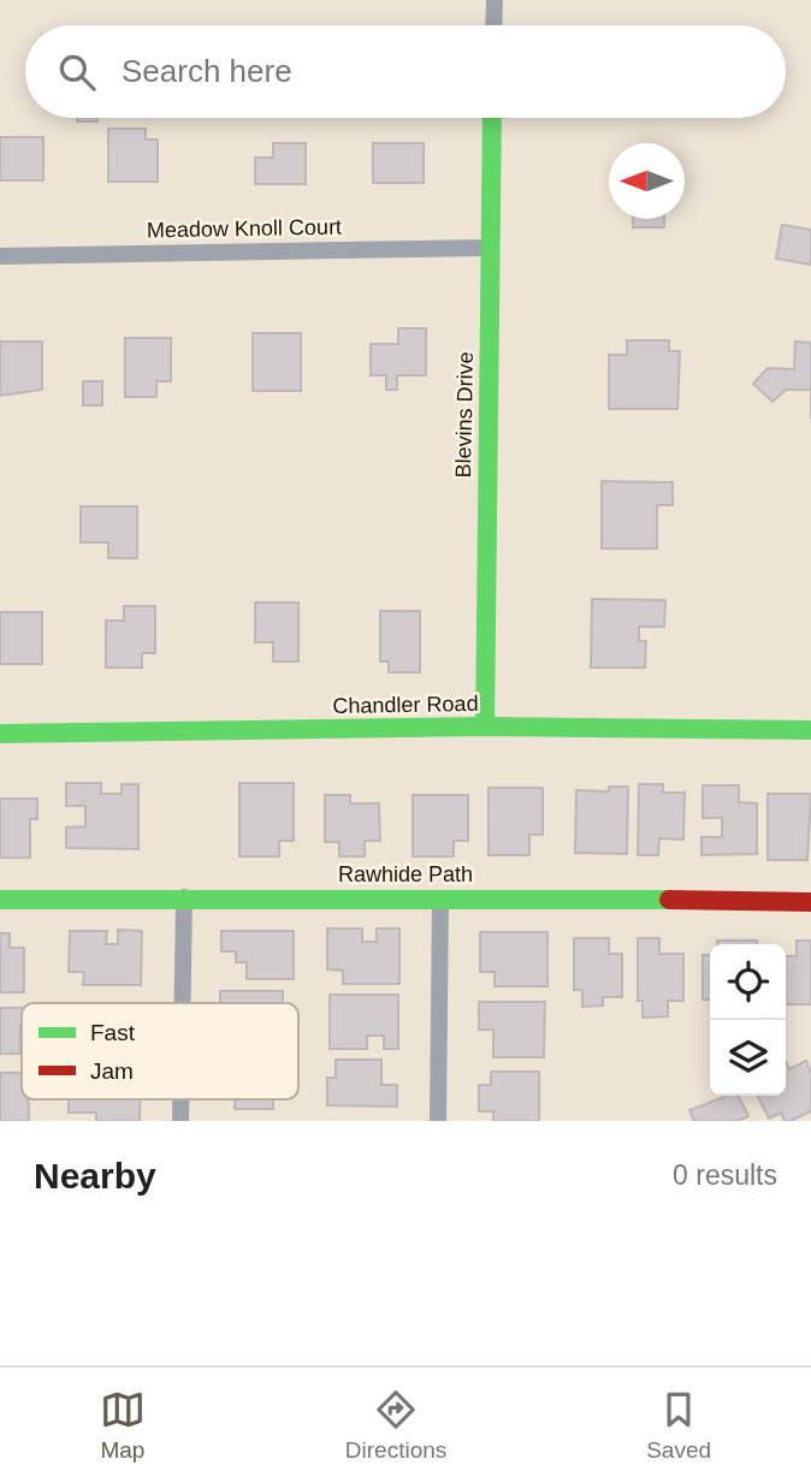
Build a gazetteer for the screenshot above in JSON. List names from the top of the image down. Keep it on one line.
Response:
{"streets":{"street":["Meadow Knoll Court","Blevins Drive","Chandler Road","Rawhide Path"]},"crossings":[["Meadow Knoll Court","Blevins Drive"],["Blevins Drive","Chandler Road"]],"legend":["Fast","Jam"],"north":"left","page":{"search":"Search here","heading":["Nearby","0 results"],"nav":["Map","Directions","Saved"]}}
